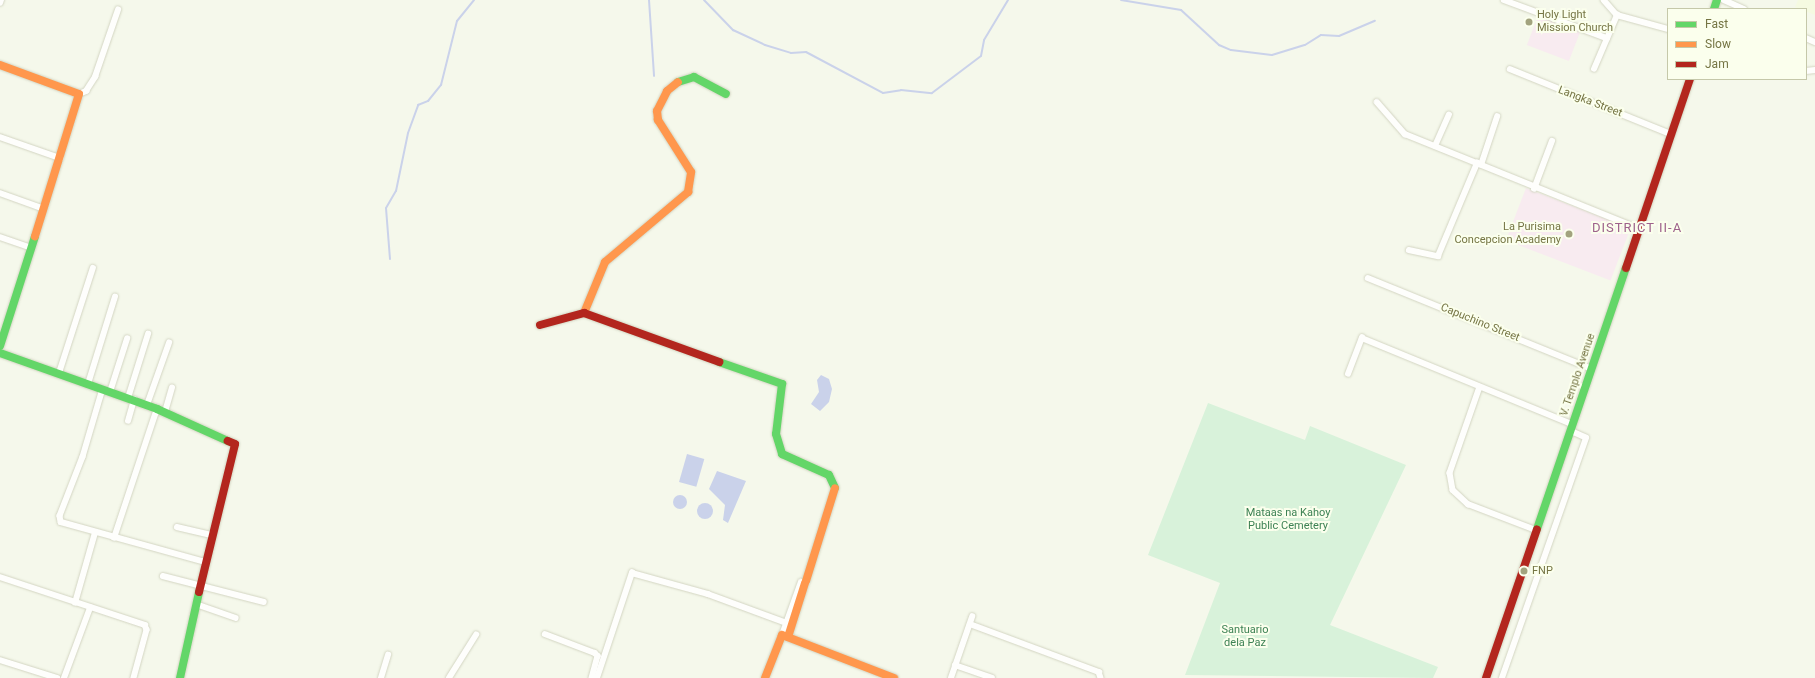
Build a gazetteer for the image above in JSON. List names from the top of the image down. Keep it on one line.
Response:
{"streets":{"street":["Langka Street","Capuchino Street","V. Templo Avenue"]},"crossings":[["Langka Street","V. Templo Avenue"],["Capuchino Street","V. Templo Avenue"]],"districts":["DISTRICT II-A"],"parks":["Mataas na Kahoy Public Cemetery","Santuario dela Paz"],"places":["Holy Light Mission Church","La Purisima Concepcion Academy","FNP"],"legend":["Fast","Slow","Jam"]}
